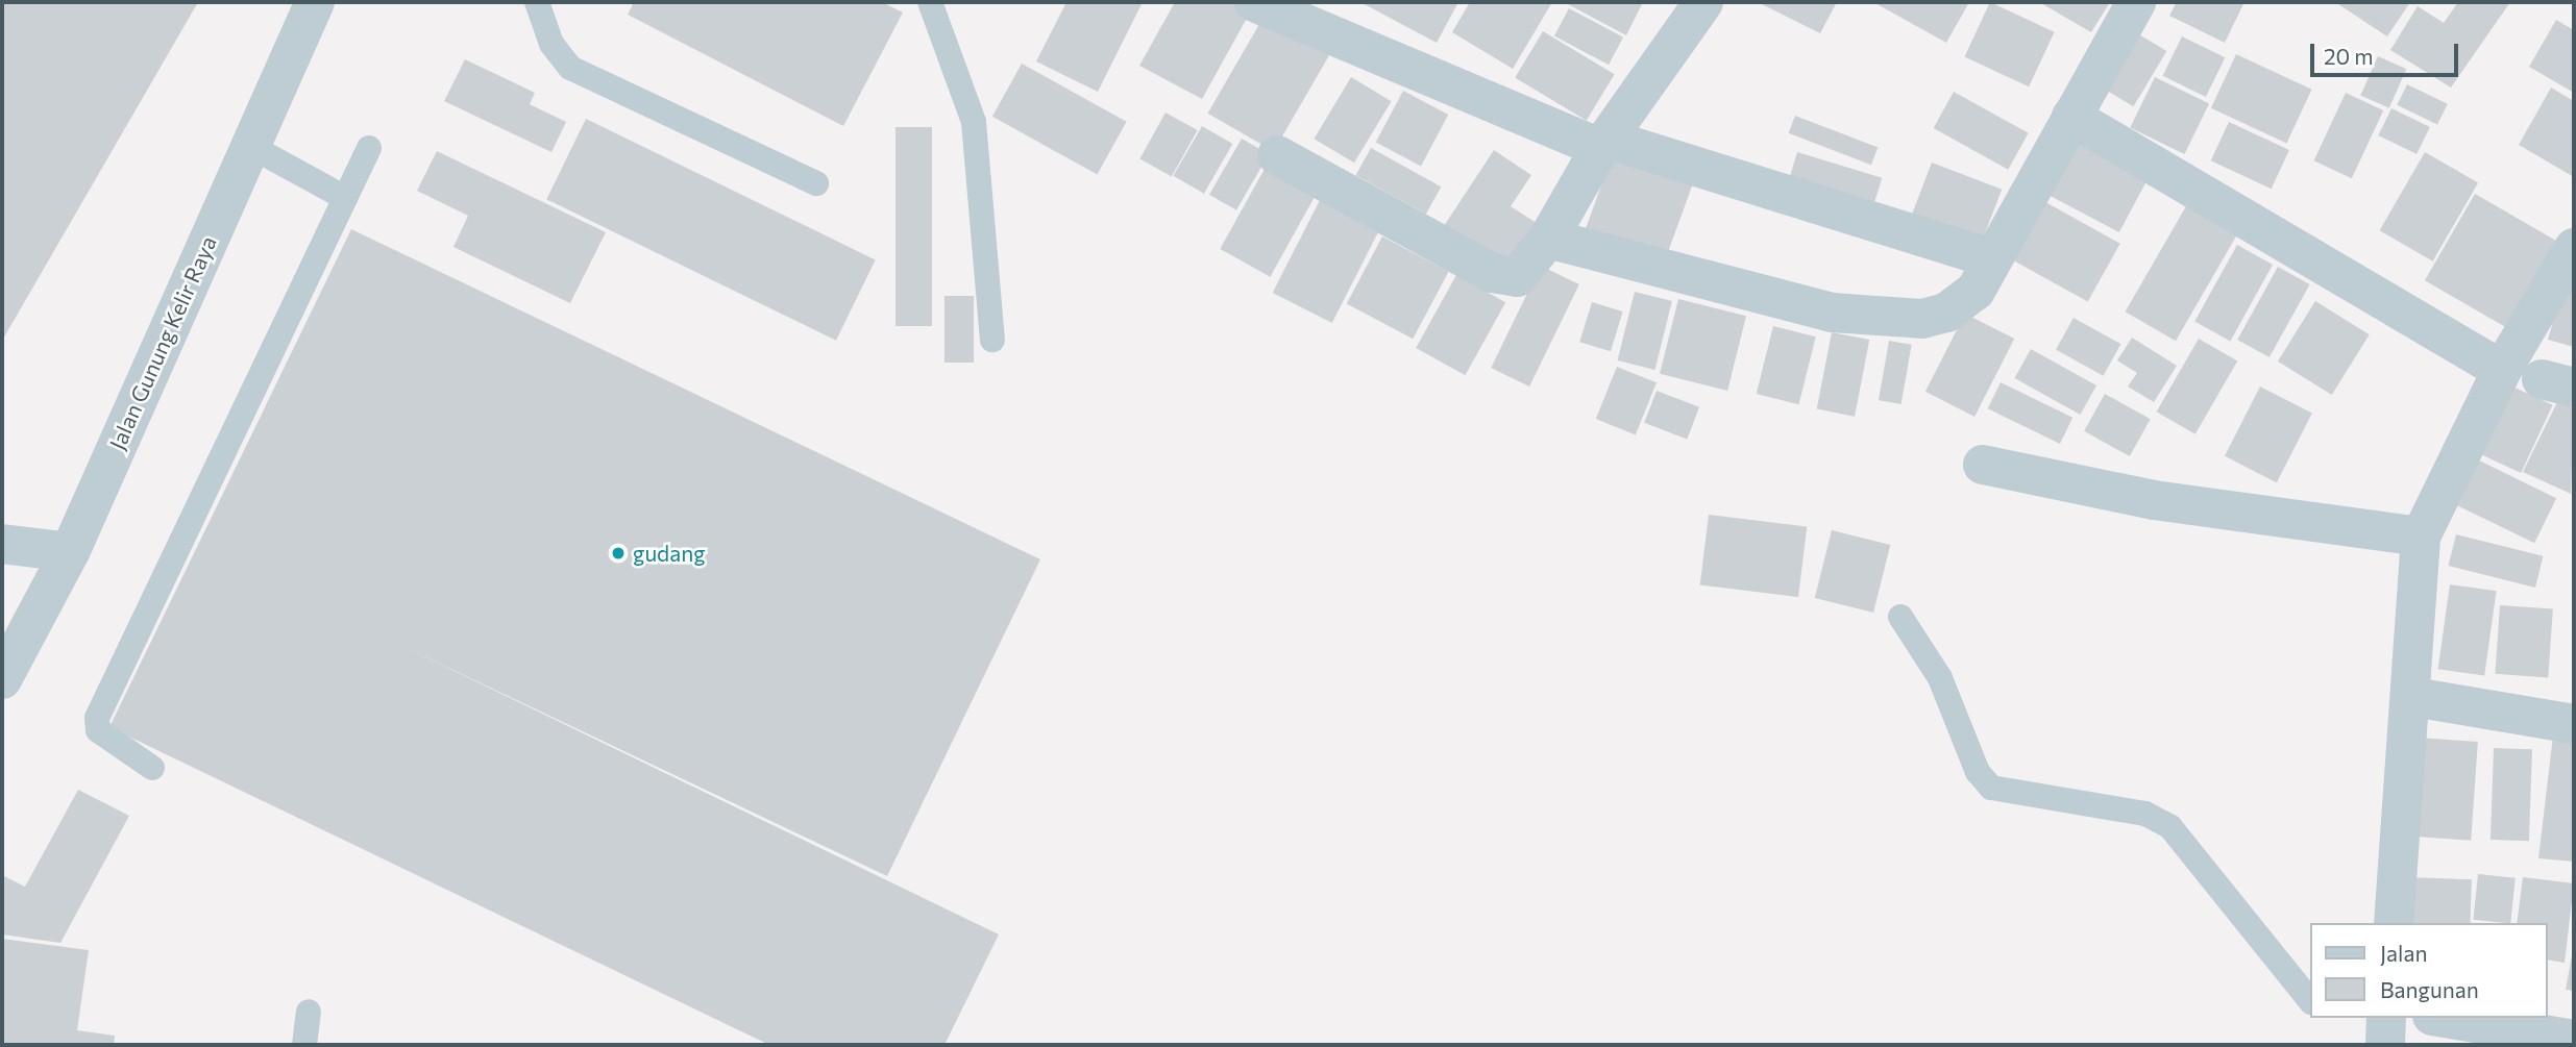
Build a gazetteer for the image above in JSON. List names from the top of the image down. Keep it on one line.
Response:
{"streets":{"street":["Jalan Gunung Kelir Raya"]},"places":["gudang"],"legend":["Jalan","Bangunan"],"scale_bar":"20 m"}
